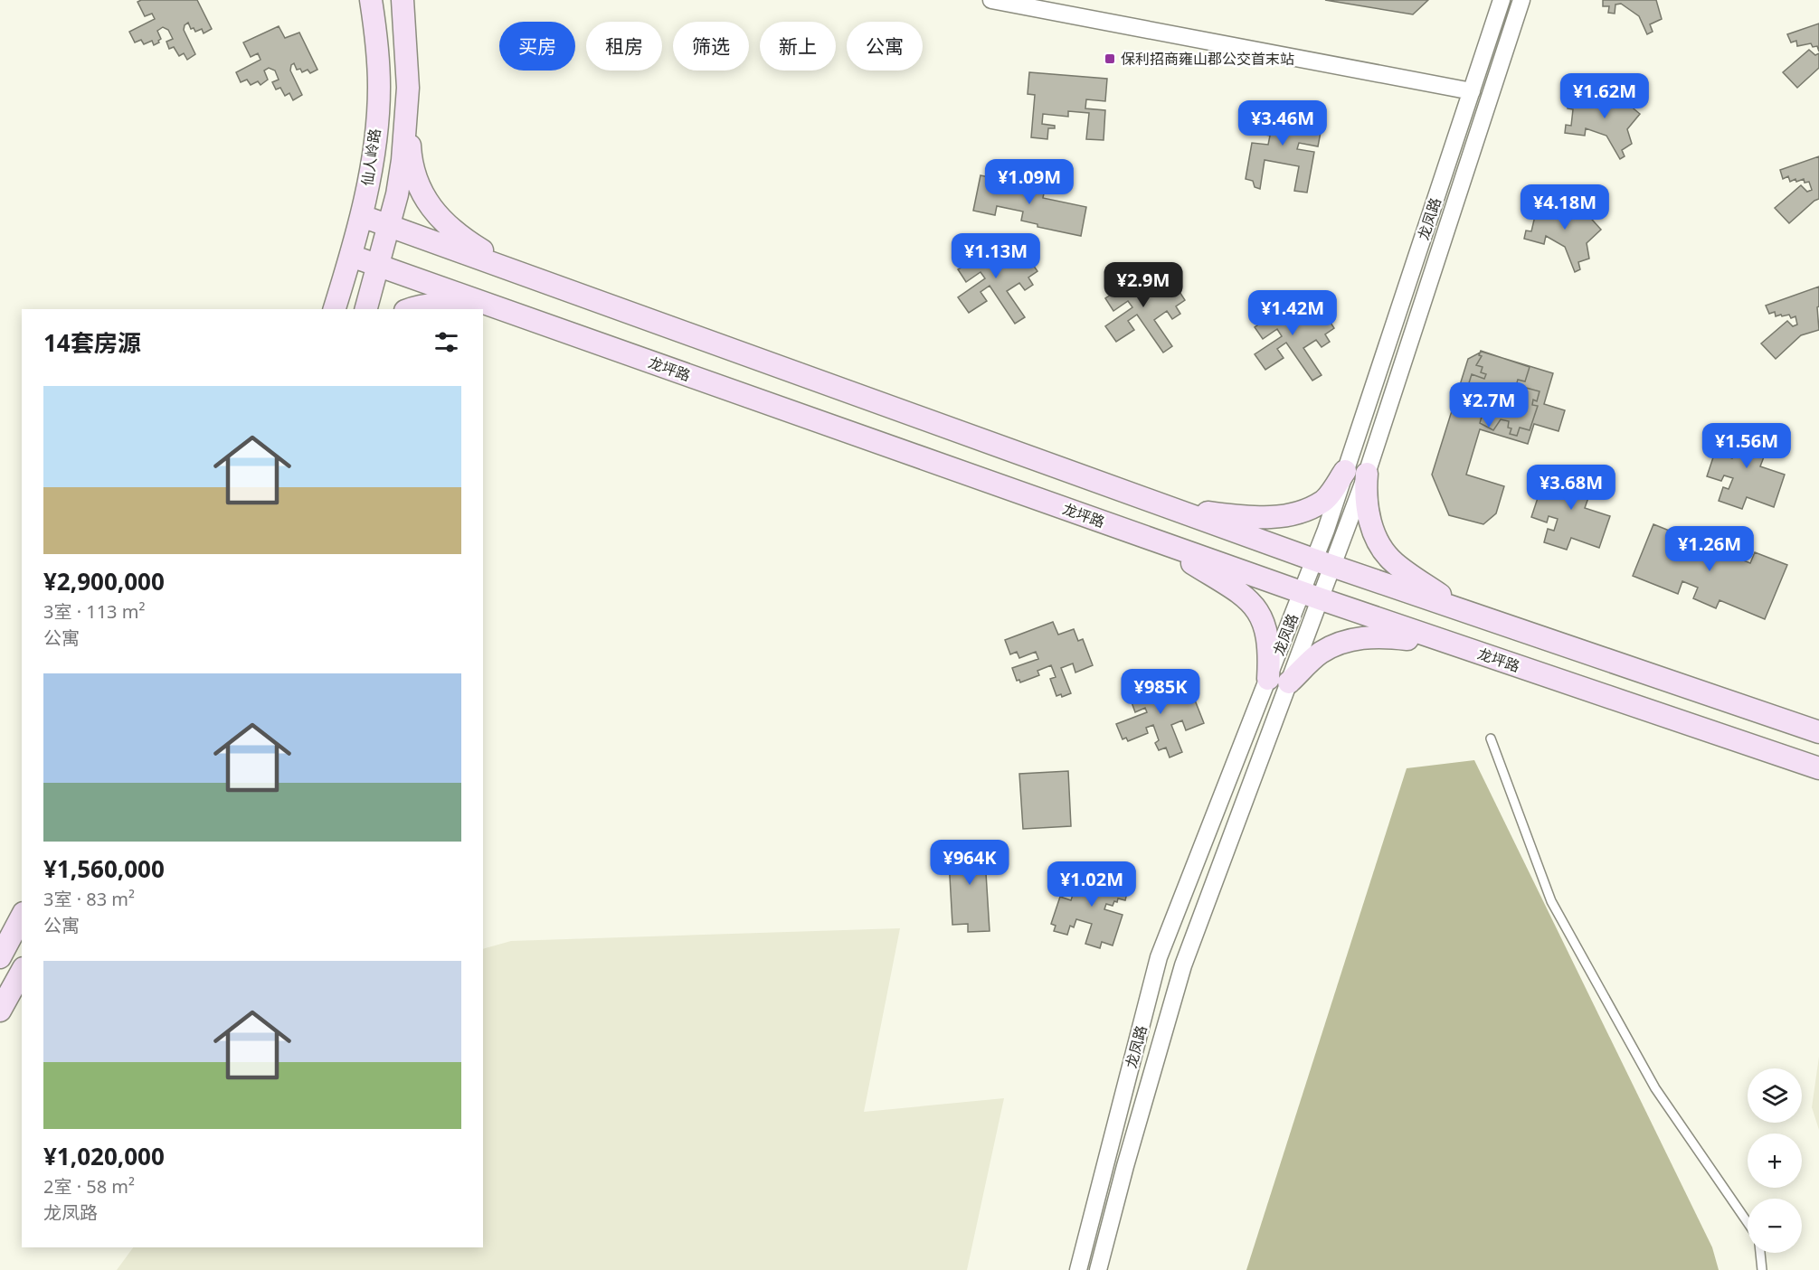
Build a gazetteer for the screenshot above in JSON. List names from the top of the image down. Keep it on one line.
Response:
{"streets":{"main road":["仙人岭路","龙坪路"],"street":["龙凤路"]},"crossings":[["仙人岭路","龙坪路"],["龙凤路","龙坪路"]],"places":{"transit":["保利招商雍山郡公交首末站"]},"page":{"chip":["买房","租房","筛选","新上","公寓"],"price":["¥1.62M","¥3.46M","¥1.09M","¥4.18M","¥1.13M","¥2.9M","¥1.42M","¥2.7M","¥1.56M","¥3.68M","¥1.26M","¥985K","¥964K","¥1.02M"],"heading":"14套房源","list":[{"name":"¥2,900,000","note":"3室 · 113 m² · 公寓"},{"name":"¥1,560,000","note":"3室 · 83 m² · 公寓"},{"name":"¥1,020,000","note":"2室 · 58 m² · 龙凤路"}],"map_buttons":["+","−"]}}
